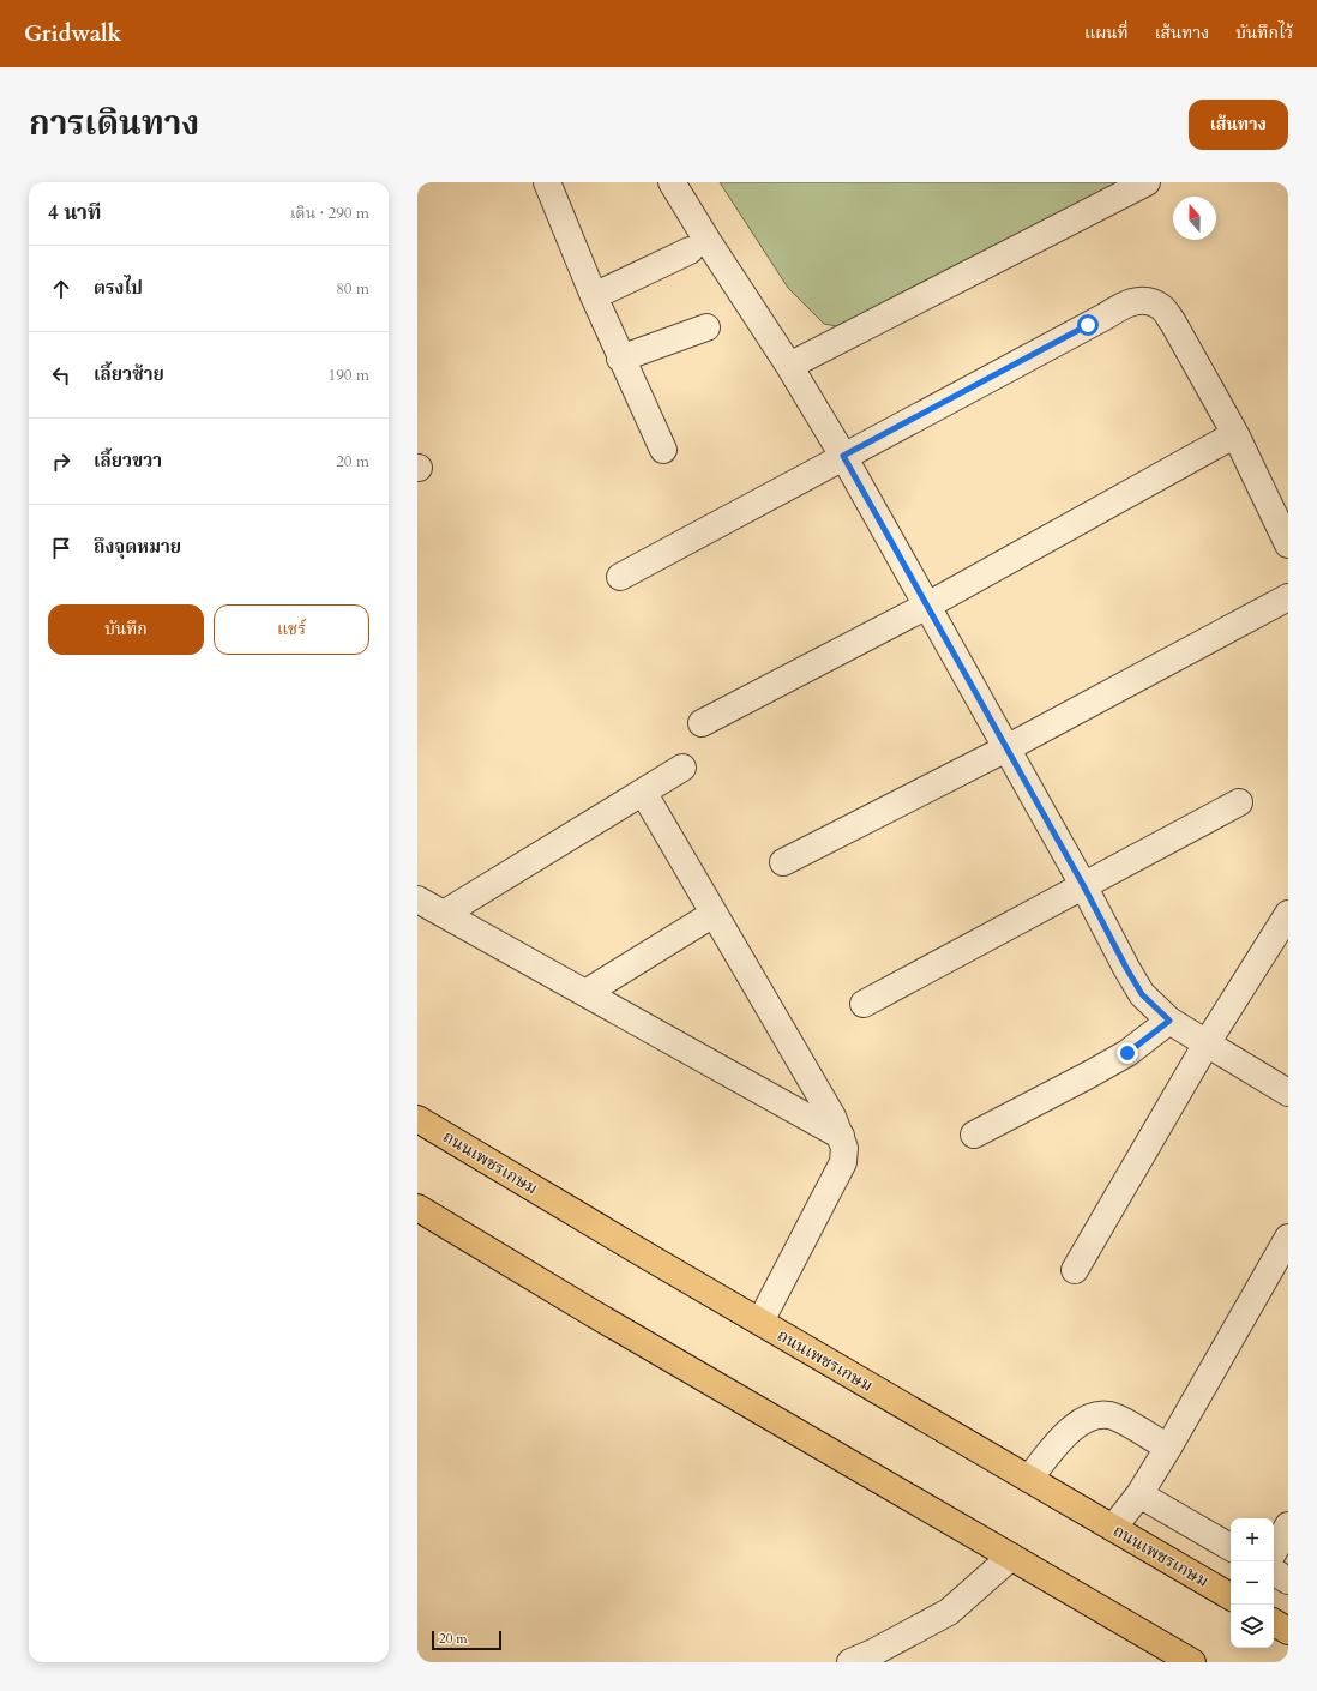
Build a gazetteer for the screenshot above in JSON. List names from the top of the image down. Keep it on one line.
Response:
{"streets":{"main road":["ถนนเพชรเกษม"]},"scale_bar":"20 m","north":"top","page":{"header":"Gridwalk","nav":["แผนที่","เส้นทาง","บันทึกไว้"],"title":"การเดินทาง","buttons":["เส้นทาง",["บันทึก","แชร์"]],"heading":["4 นาที","เดิน · 290 m"],"list":[["ตรงไป","80 m"],["เลี้ยวซ้าย","190 m"],["เลี้ยวขวา","20 m"],"ถึงจุดหมาย"],"map_buttons":["+","−"],"scale":"20 m"}}
